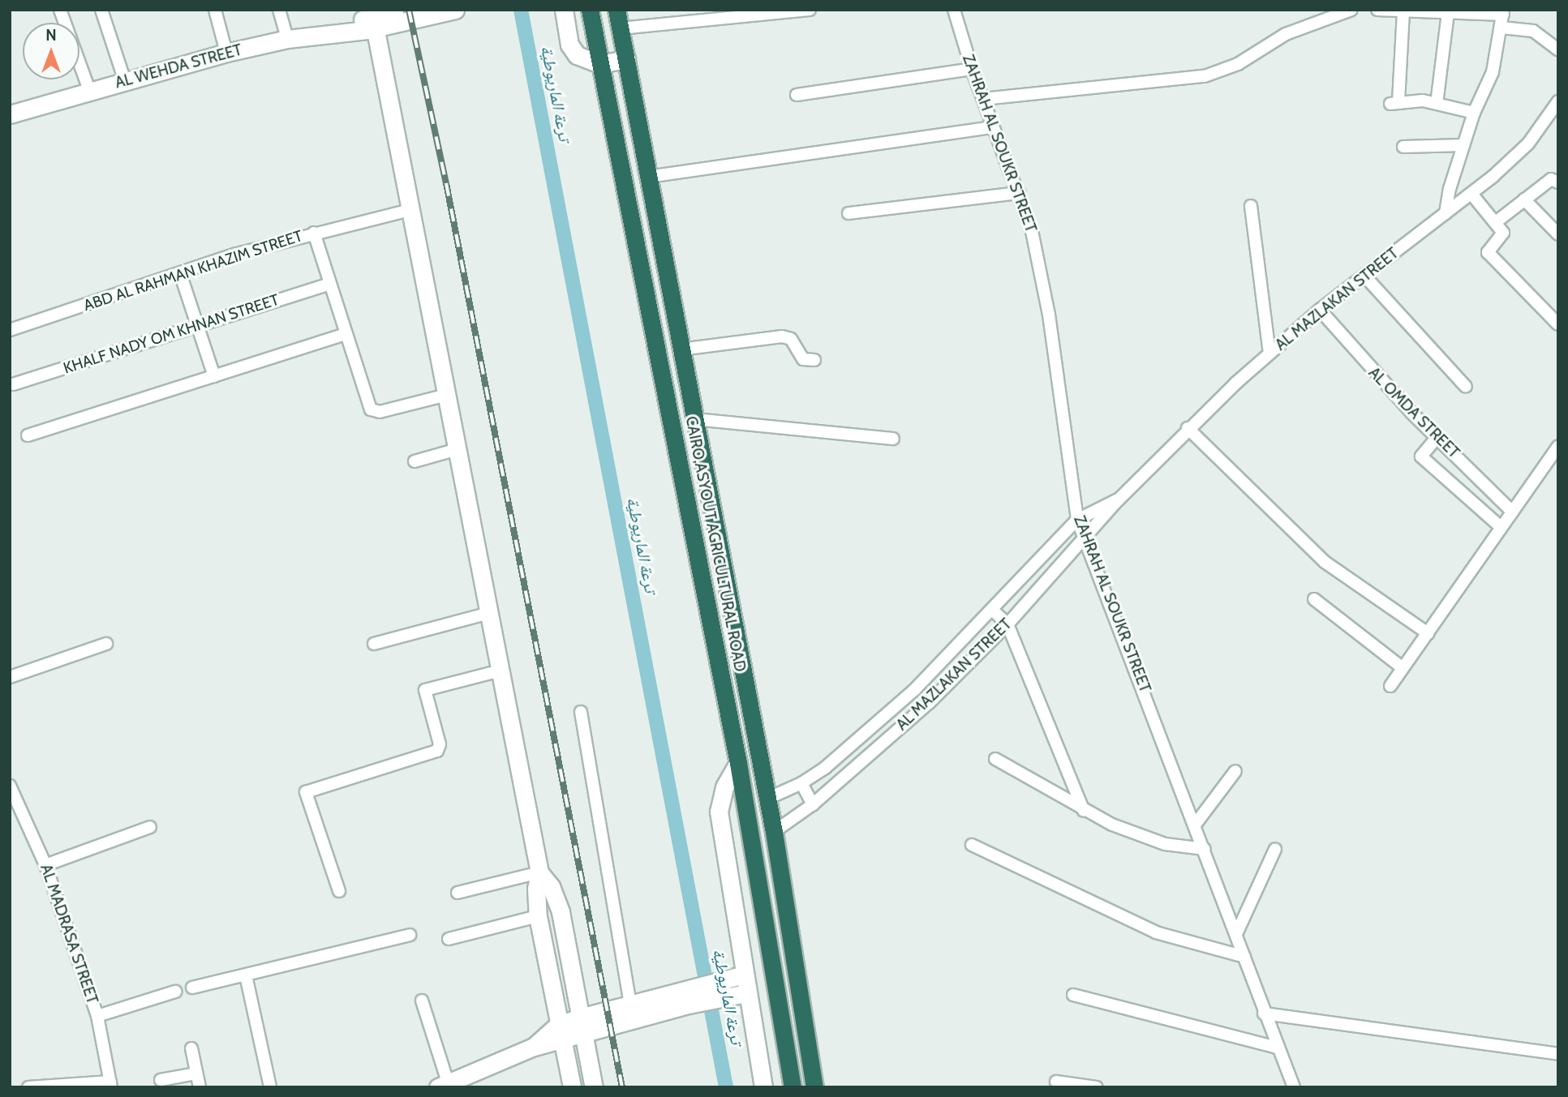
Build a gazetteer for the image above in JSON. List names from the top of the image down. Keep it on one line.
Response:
{"streets":{"highway":["CAIRO,ASYOUT AGRICULTURAL ROAD"],"street":["AL WEHDA STREET","ZAHRAH AL SOUKR STREET","ABD AL RAHMAN KHAZIM STREET","AL MAZLAKAN STREET","KHALF NADY OM KHNAN STREET","AL OMDA STREET","AL MADRASA STREET"]},"crossings":[["ZAHRAH AL SOUKR STREET","AL MAZLAKAN STREET"],["AL MAZLAKAN STREET","AL OMDA STREET"],["AL MAZLAKAN STREET","CAIRO,ASYOUT AGRICULTURAL ROAD"]],"water":["ترعة الماريوطية"],"north":"top"}
